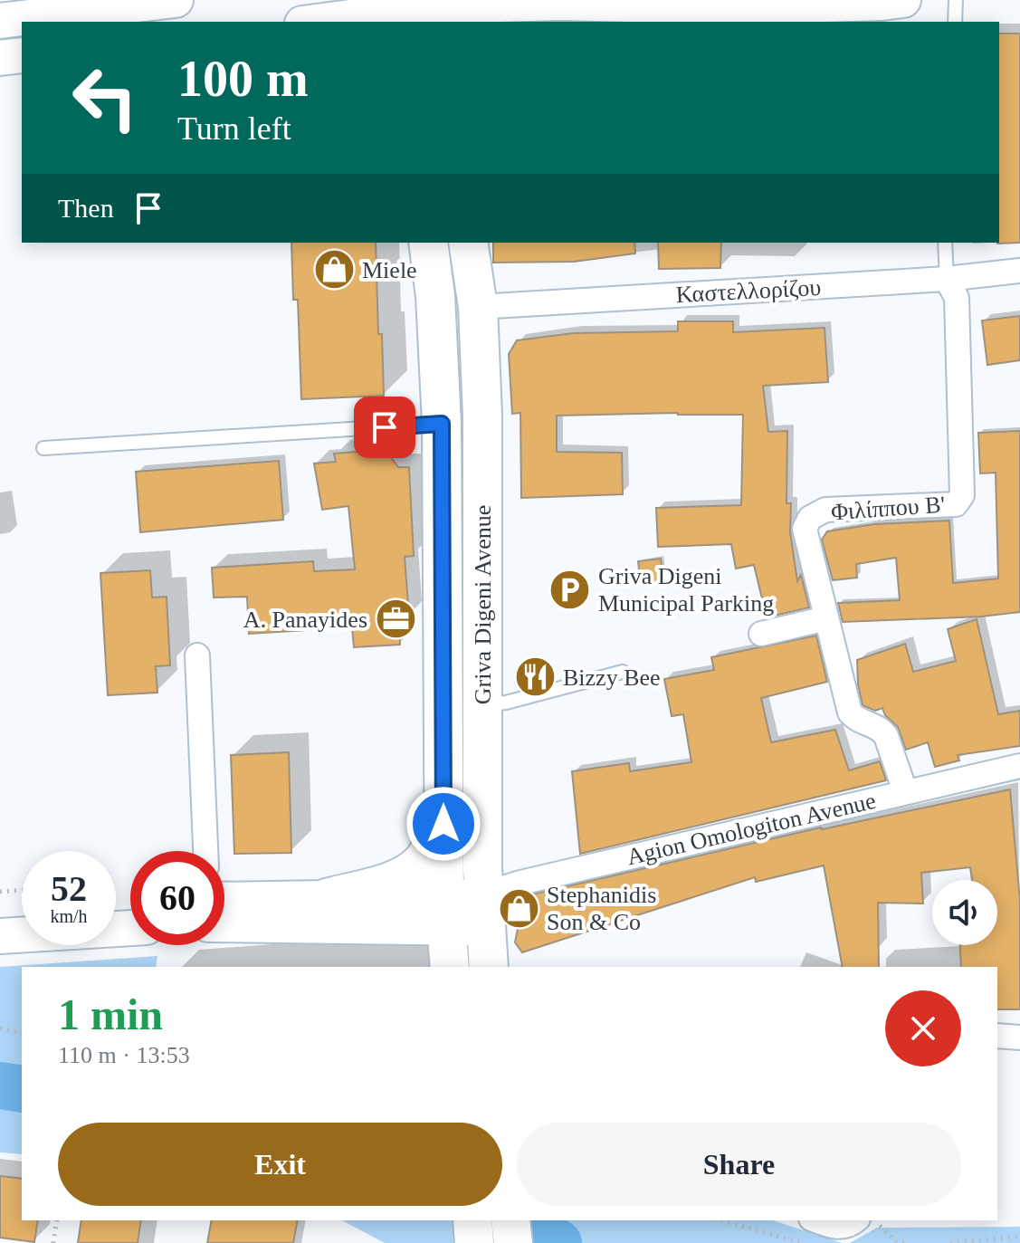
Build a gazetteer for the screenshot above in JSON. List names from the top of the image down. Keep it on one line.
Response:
{"streets":{"main road":["Griva Digeni Avenue"],"street":["Καστελλορίζου","Φιλίππου Β'","Agion Omologiton Avenue"]},"crossings":[["Καστελλορίζου","Φιλίππου Β'"],["Καστελλορίζου","Griva Digeni Avenue"],["Φιλίππου Β'","Agion Omologiton Avenue"],["Griva Digeni Avenue","Agion Omologiton Avenue"]],"places":{"shop":["Miele","Stephanidis Son & Co"],"parking":["Griva Digeni Municipal Parking"],"office":["A. Panayides"],"restaurant":["Bizzy Bee"]},"page":{"turn":["100 m","Turn left"],"then":"Then","speed":"52 km/h","limit":"60","heading":["1 min","110 m · 13:53"],"buttons":["Exit","Share"]}}
